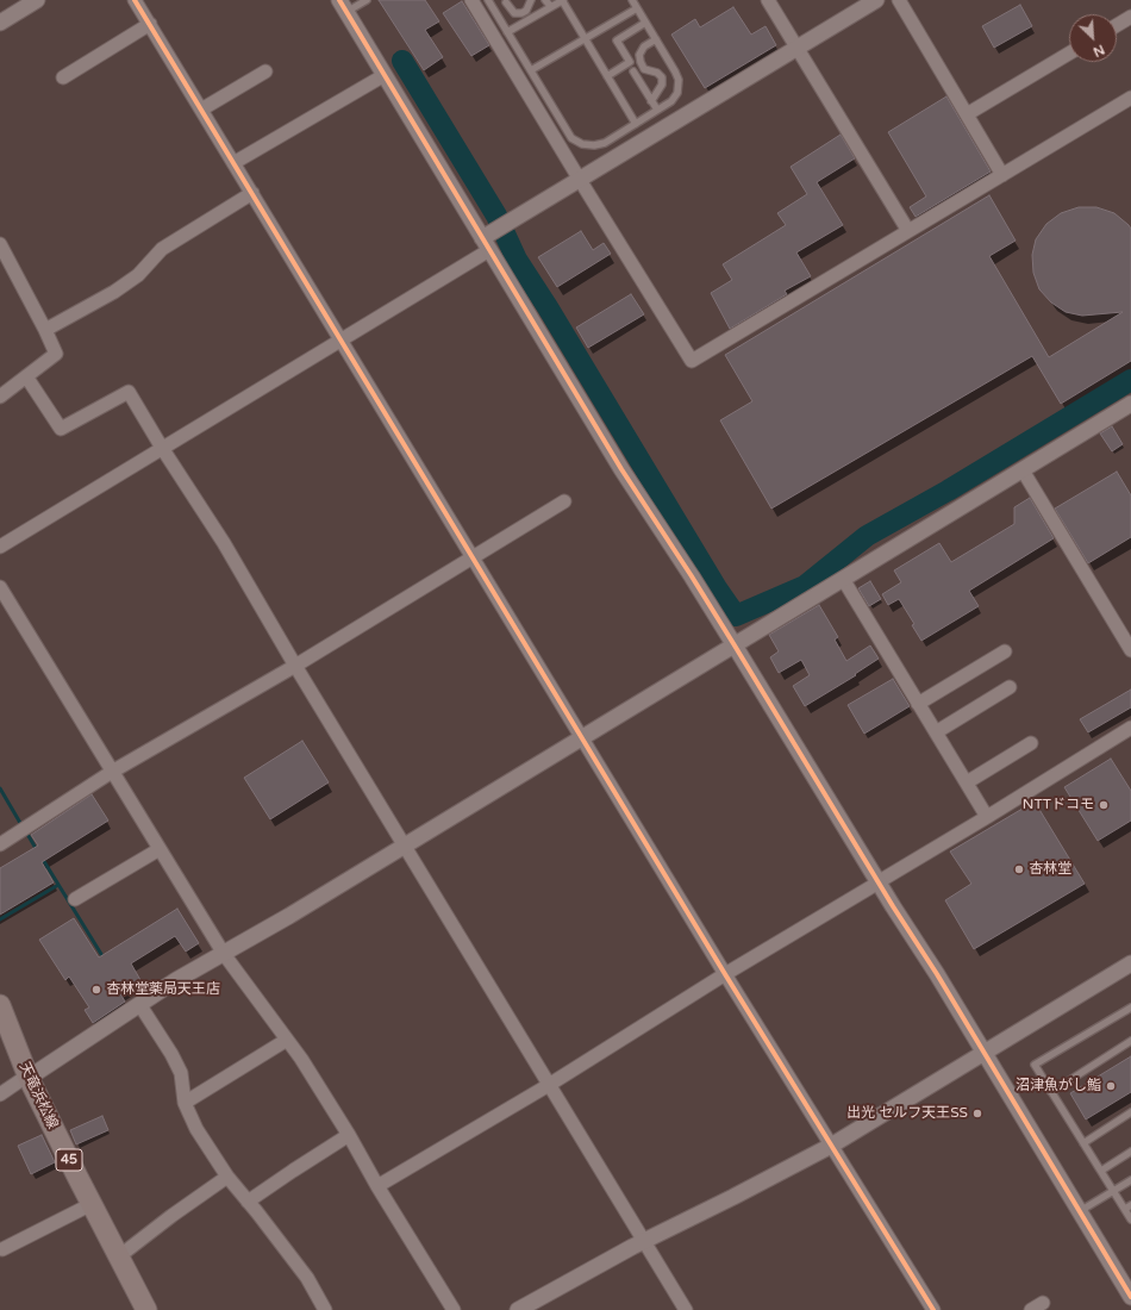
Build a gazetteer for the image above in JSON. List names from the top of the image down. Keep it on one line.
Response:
{"streets":{"main road":["天竜浜松線","45"]},"places":["NTTドコモ","杏林堂","杏林堂薬局天王店","沼津魚がし鮨","出光 セルフ天王SS"],"north":"bottom right"}
